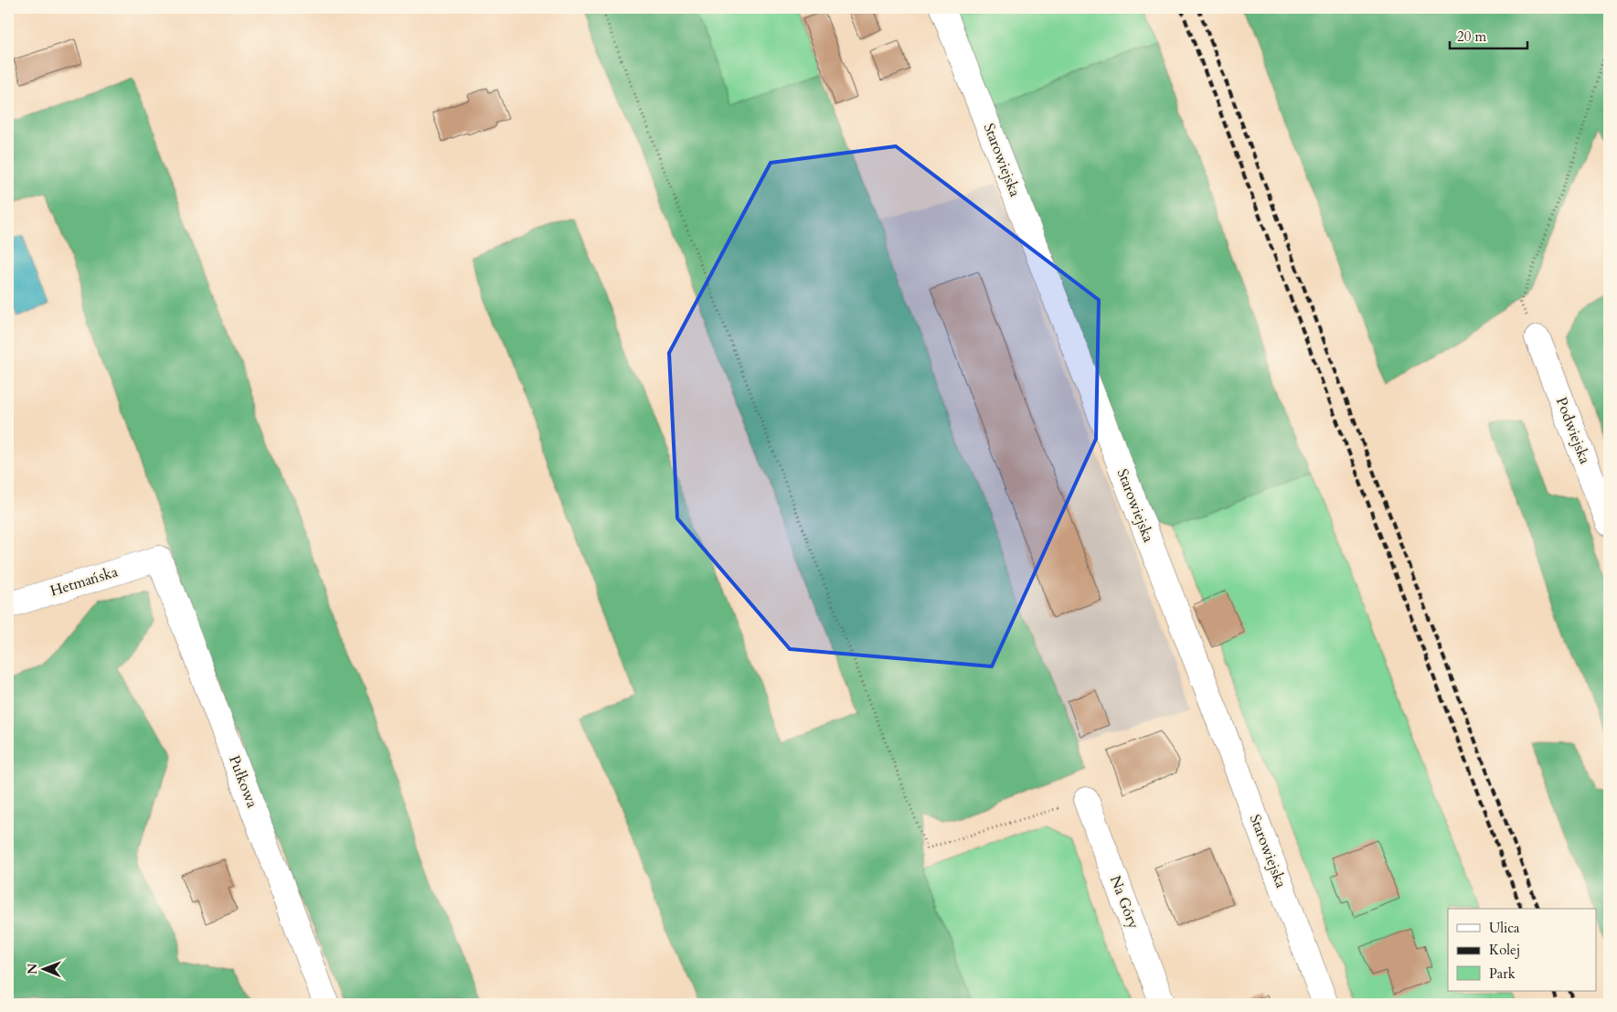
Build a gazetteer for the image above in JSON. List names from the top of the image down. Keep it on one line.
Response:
{"streets":{"street":["Starowiejska","Podwiejska","Hetmańska","Pułkowa","Na Góry"]},"crossings":[["Hetmańska","Pułkowa"]],"legend":["Ulica","Kolej","Park"],"scale_bar":"20 m","north":"left"}
